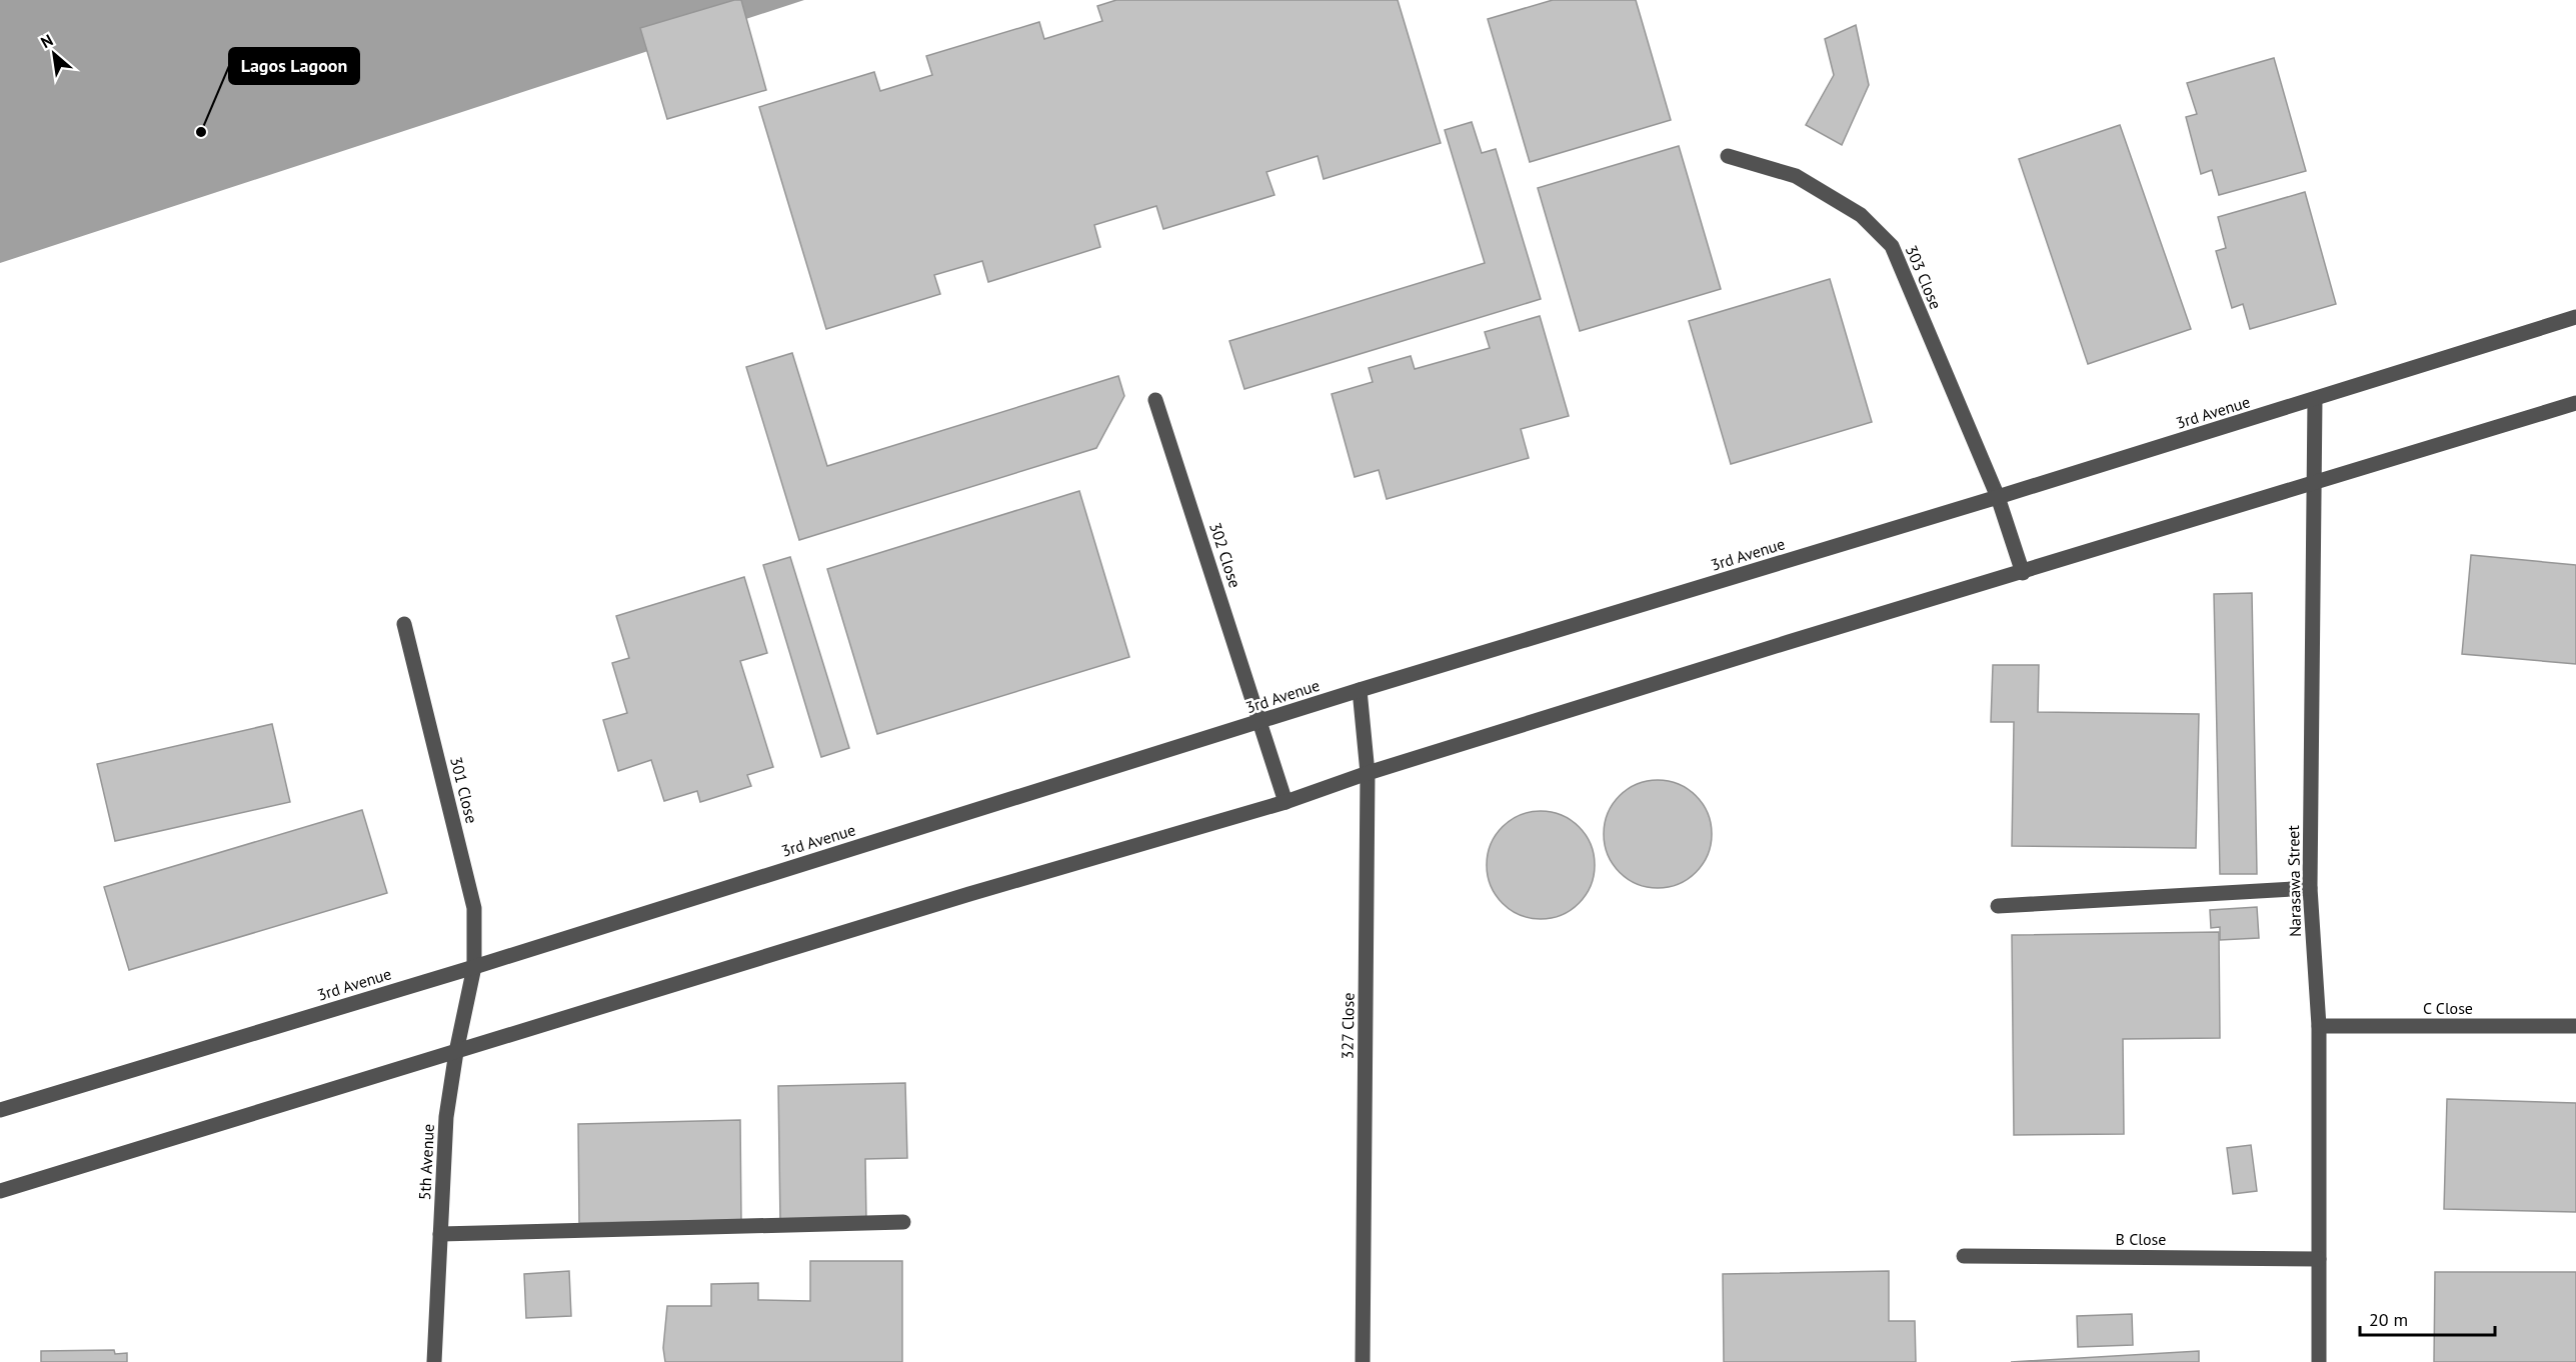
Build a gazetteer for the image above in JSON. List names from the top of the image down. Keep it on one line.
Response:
{"streets":{"street":["303 Close","3rd Avenue","302 Close","301 Close","Narasawa Street","C Close","327 Close","5th Avenue","B Close"]},"crossings":[["303 Close","3rd Avenue"],["3rd Avenue","302 Close"],["3rd Avenue","301 Close"],["3rd Avenue","Narasawa Street"],["3rd Avenue","327 Close"],["3rd Avenue","5th Avenue"],["301 Close","5th Avenue"],["Narasawa Street","C Close"],["Narasawa Street","B Close"]],"places":["Lagos Lagoon"],"scale_bar":"20 m","north":"top left"}
